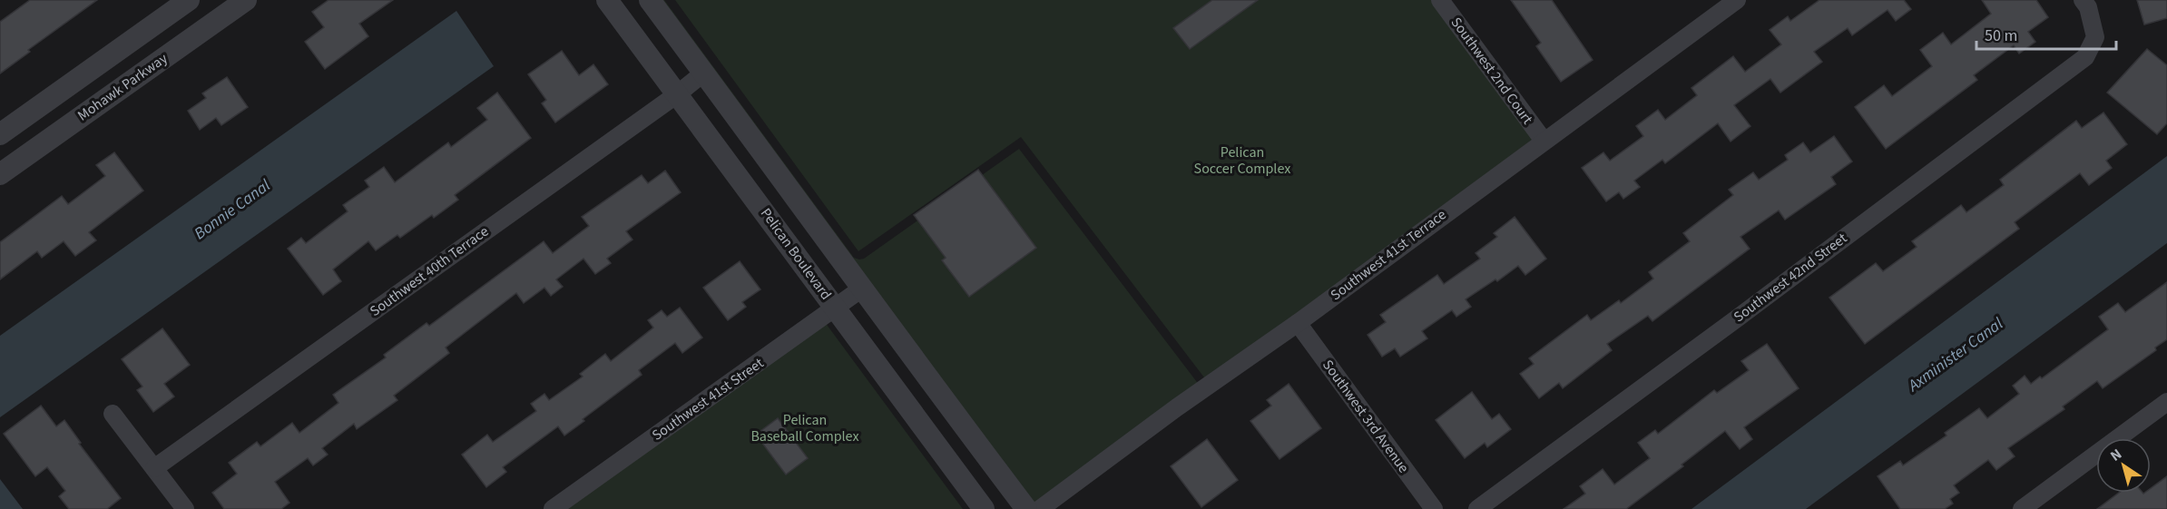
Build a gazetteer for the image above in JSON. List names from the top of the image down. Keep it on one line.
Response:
{"streets":{"street":["Southwest 2nd Court","Mohawk Parkway","Pelican Boulevard","Southwest 41st Terrace","Southwest 40th Terrace","Southwest 42nd Street","Southwest 41st Street","Southwest 3rd Avenue"]},"crossings":[["Southwest 2nd Court","Southwest 41st Terrace"],["Pelican Boulevard","Southwest 40th Terrace"],["Pelican Boulevard","Southwest 41st Street"],["Southwest 41st Terrace","Southwest 3rd Avenue"]],"water":["Bonnie Canal","Axminister Canal"],"parks":["Pelican Soccer Complex","Pelican Baseball Complex"],"scale_bar":"50 m","north":"top left"}
